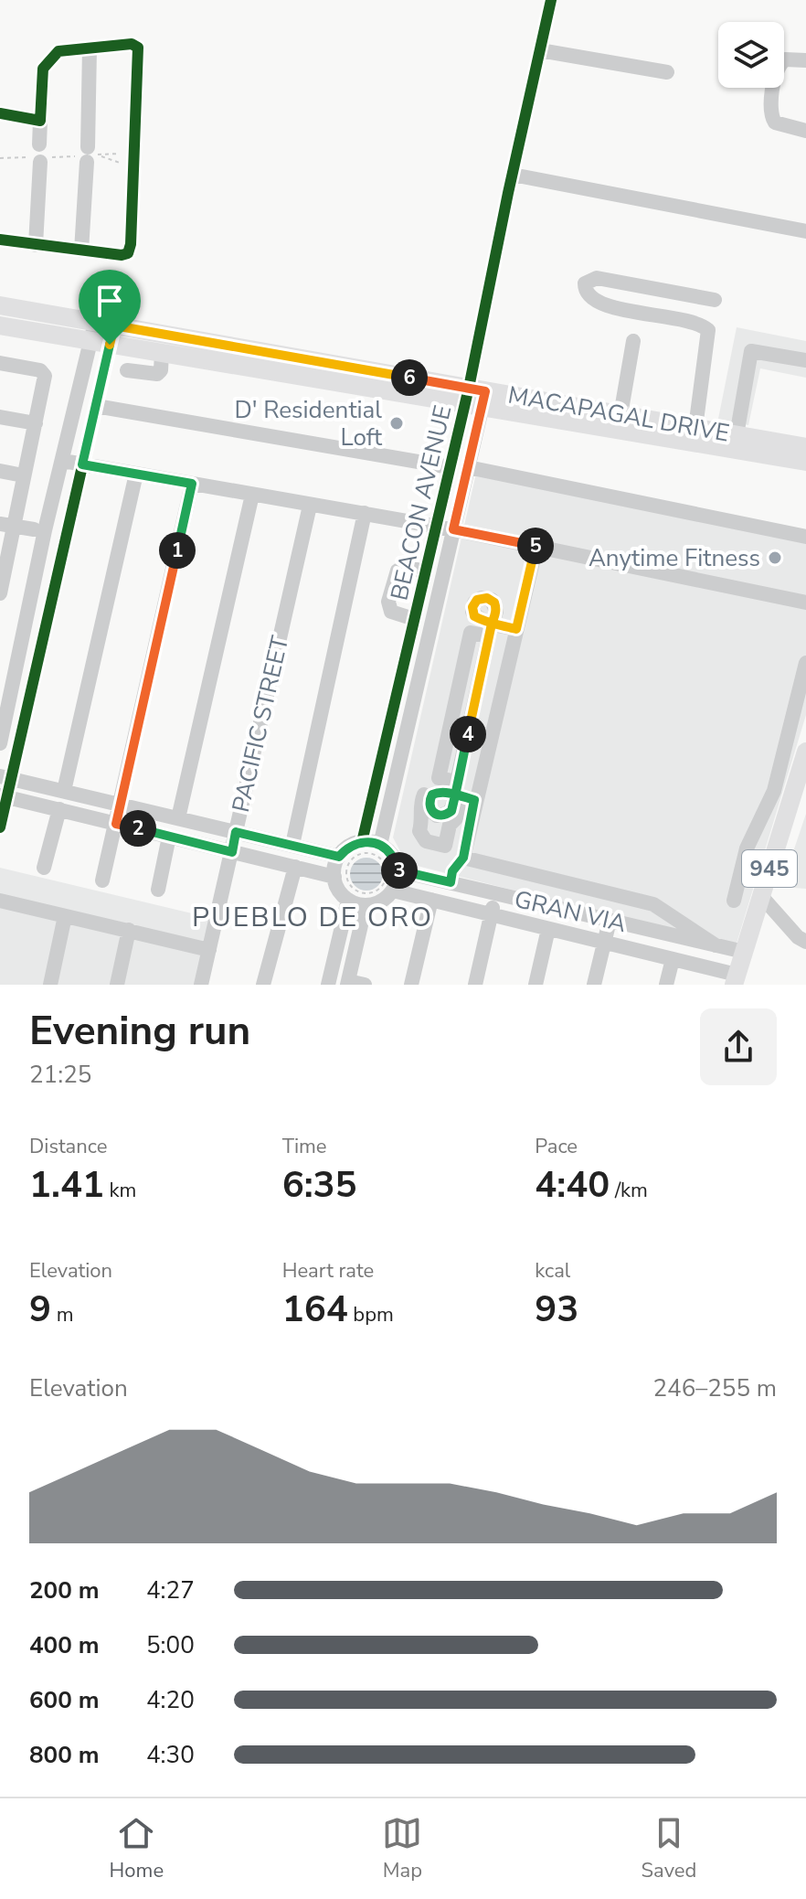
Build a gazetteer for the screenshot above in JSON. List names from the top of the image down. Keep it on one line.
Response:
{"streets":{"main road":["MACAPAGAL DRIVE","945"],"street":["BEACON AVENUE","PACIFIC STREET","GRAN VIA"]},"crossings":[["MACAPAGAL DRIVE","BEACON AVENUE"],["945","GRAN VIA"]],"districts":["PUEBLO DE ORO"],"places":["D' Residential Loft","Anytime Fitness"],"page":{"pins":["6","5","1","4","2","3"],"heading":["Evening run","21:25"],"stats":[["Distance","1.41 km"],["Time","6:35"],["Pace","4:40 /km"],["Elevation","9 m"],["Heart rate","164 bpm"],["kcal","93"]],"chart":["Elevation","246–255 m"],"list":[{"name":"200 m","note":"4:27"},{"name":"400 m","note":"5:00"},{"name":"600 m","note":"4:20"},{"name":"800 m","note":"4:30"}],"tabs":["Home","Map","Saved"]}}
